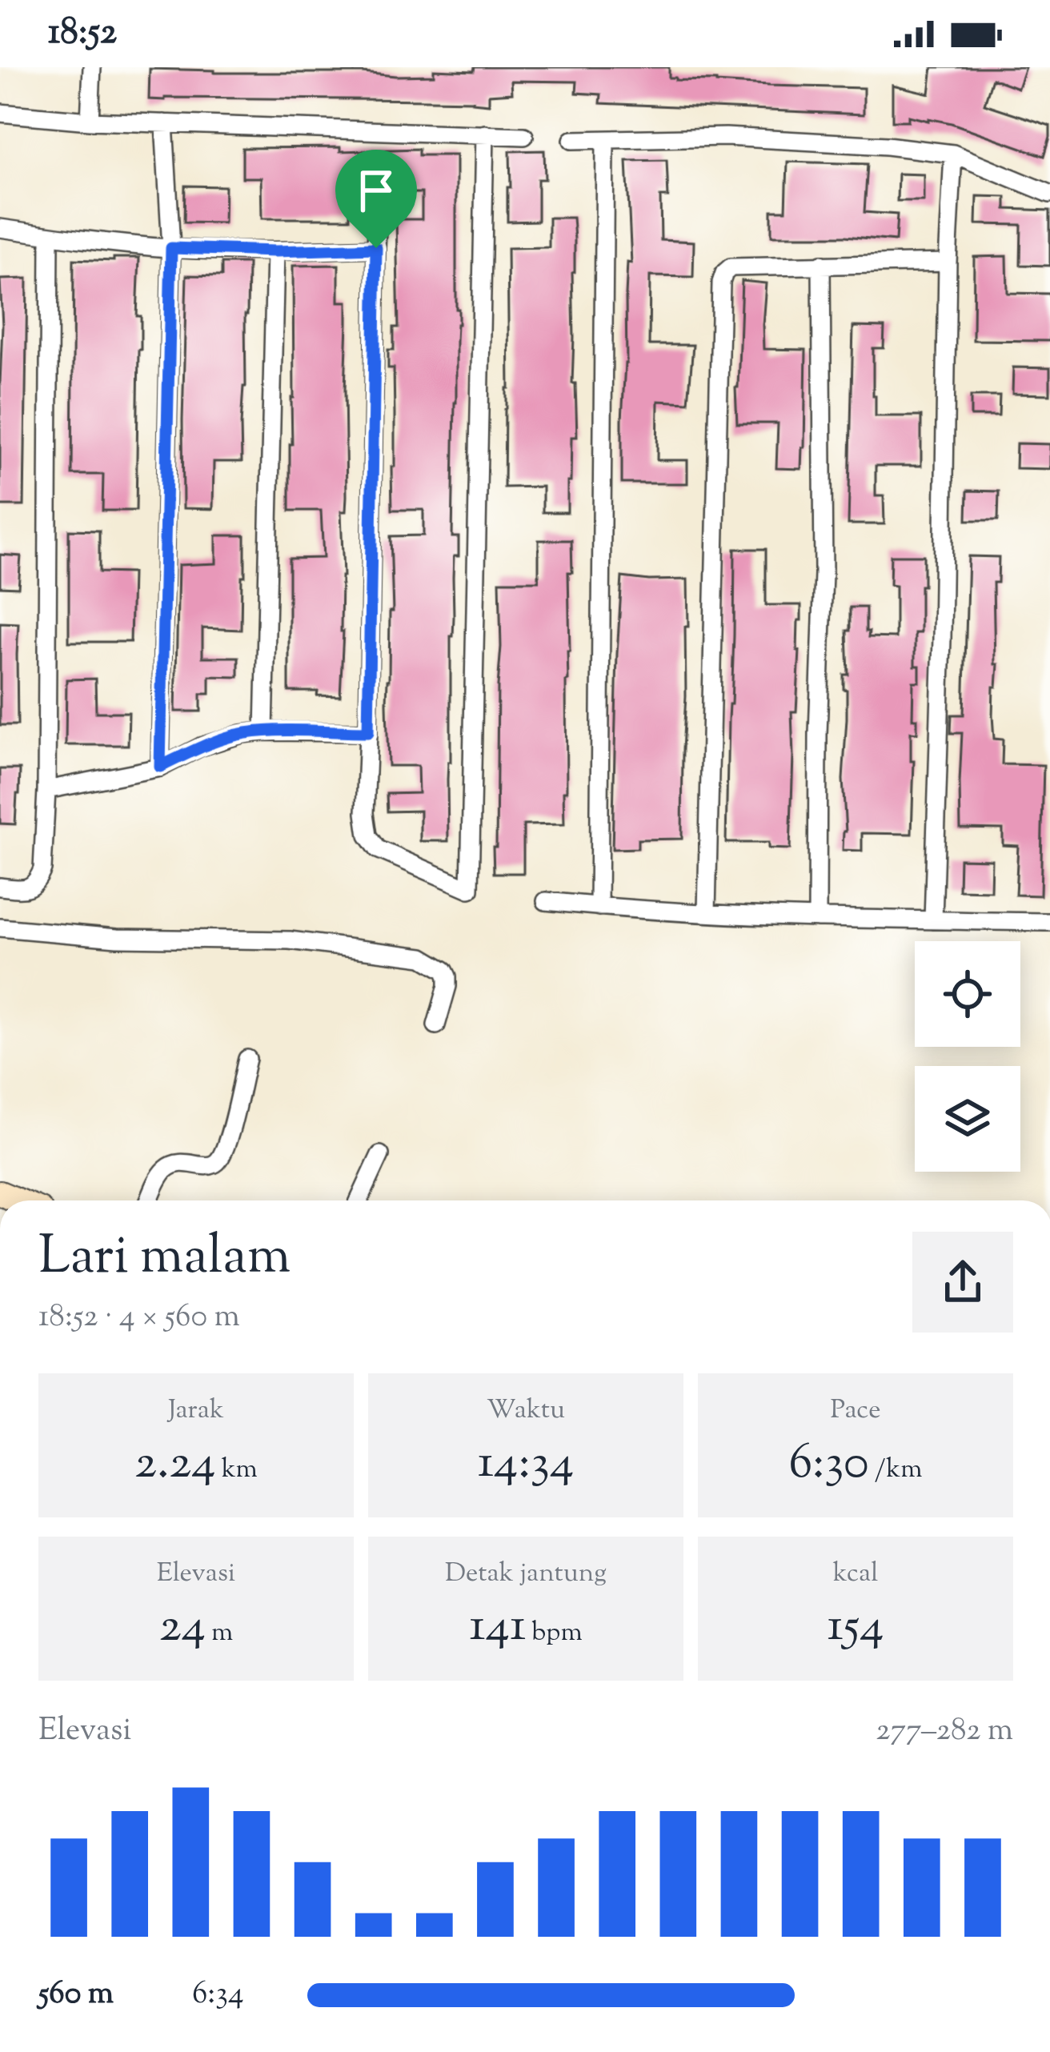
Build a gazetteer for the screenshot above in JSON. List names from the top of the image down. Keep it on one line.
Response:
{"page":{"status":"18:52","heading":["Lari malam","18:52 · 4 × 560 m"],"stats":[["Jarak","2.24 km"],["Waktu","14:34"],["Pace","6:30 /km"],["Elevasi","24 m"],["Detak jantung","141 bpm"],["kcal","154"]],"chart":["Elevasi","277–282 m"],"list":[{"name":"560 m","note":"6:34"}]}}
